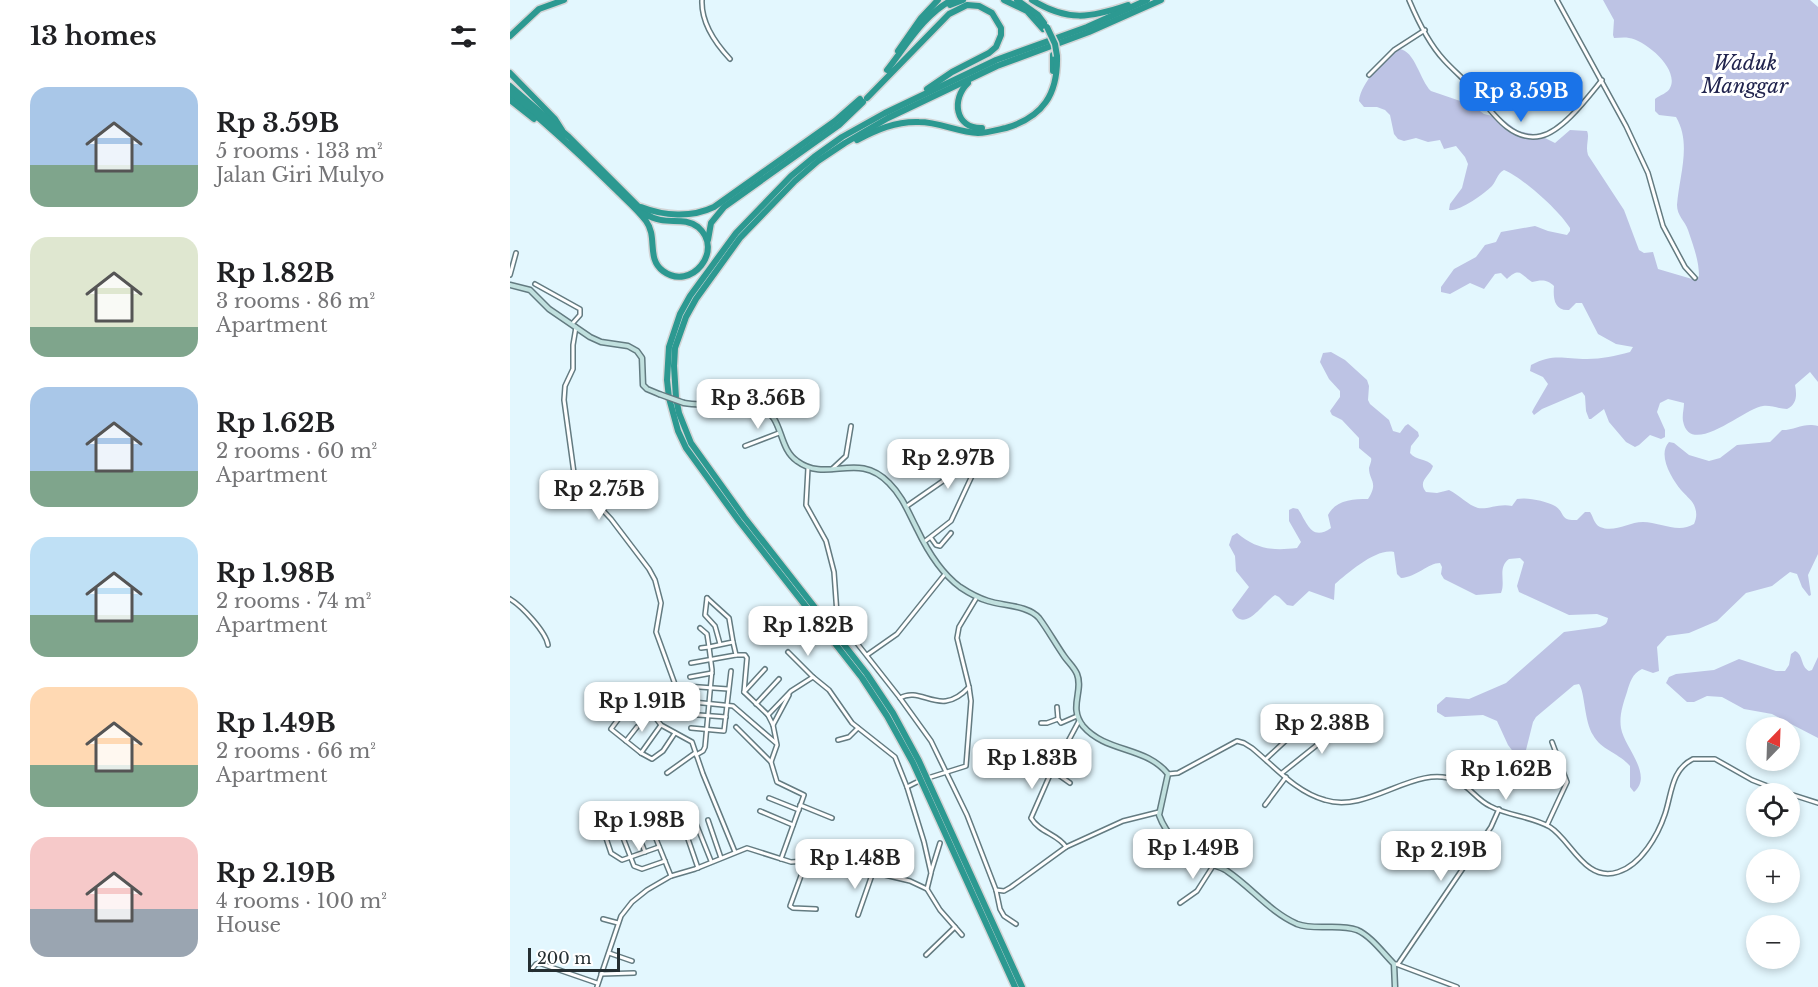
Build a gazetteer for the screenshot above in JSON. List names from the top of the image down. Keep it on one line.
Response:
{"water":["Waduk Manggar"],"scale_bar":"200 m","north":"top right","page":{"heading":"13 homes","list":[{"name":"Rp 3.59B","note":"5 rooms · 133 m² · Jalan Giri Mulyo"},{"name":"Rp 1.82B","note":"3 rooms · 86 m² · Apartment"},{"name":"Rp 1.62B","note":"2 rooms · 60 m² · Apartment"},{"name":"Rp 1.98B","note":"2 rooms · 74 m² · Apartment"},{"name":"Rp 1.49B","note":"2 rooms · 66 m² · Apartment"},{"name":"Rp 2.19B","note":"4 rooms · 100 m² · House"}],"price":["Rp 3.59B","Rp 3.56B","Rp 2.97B","Rp 2.75B","Rp 1.82B","Rp 1.91B","Rp 2.38B","Rp 1.83B","Rp 1.62B","Rp 1.98B","Rp 1.49B","Rp 2.19B","Rp 1.48B"],"map_buttons":["+","−"],"scale":"200 m"}}
